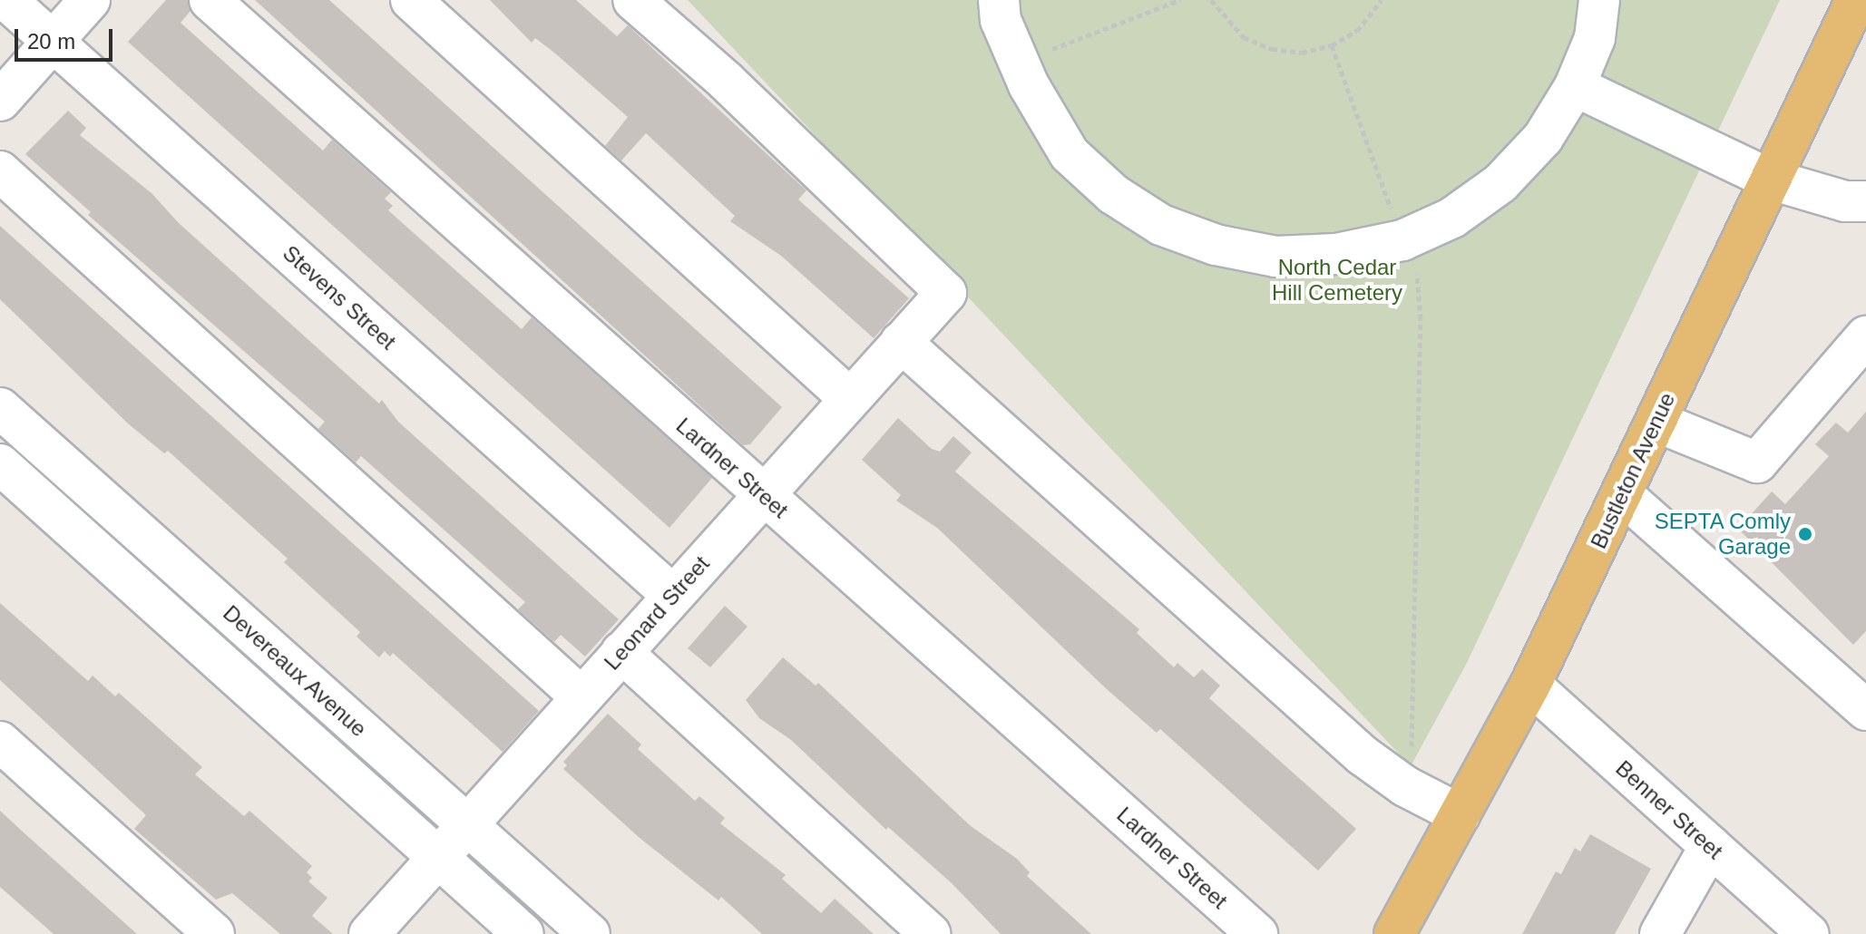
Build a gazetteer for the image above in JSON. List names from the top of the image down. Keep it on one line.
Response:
{"streets":{"main road":["Bustleton Avenue"],"street":["Stevens Street","Lardner Street","Leonard Street","Devereaux Avenue","Benner Street"]},"crossings":[["Stevens Street","Leonard Street"],["Lardner Street","Leonard Street"],["Bustleton Avenue","Benner Street"],["Leonard Street","Devereaux Avenue"]],"parks":["North Cedar Hill Cemetery"],"places":["SEPTA Comly Garage"],"scale_bar":"20 m"}
